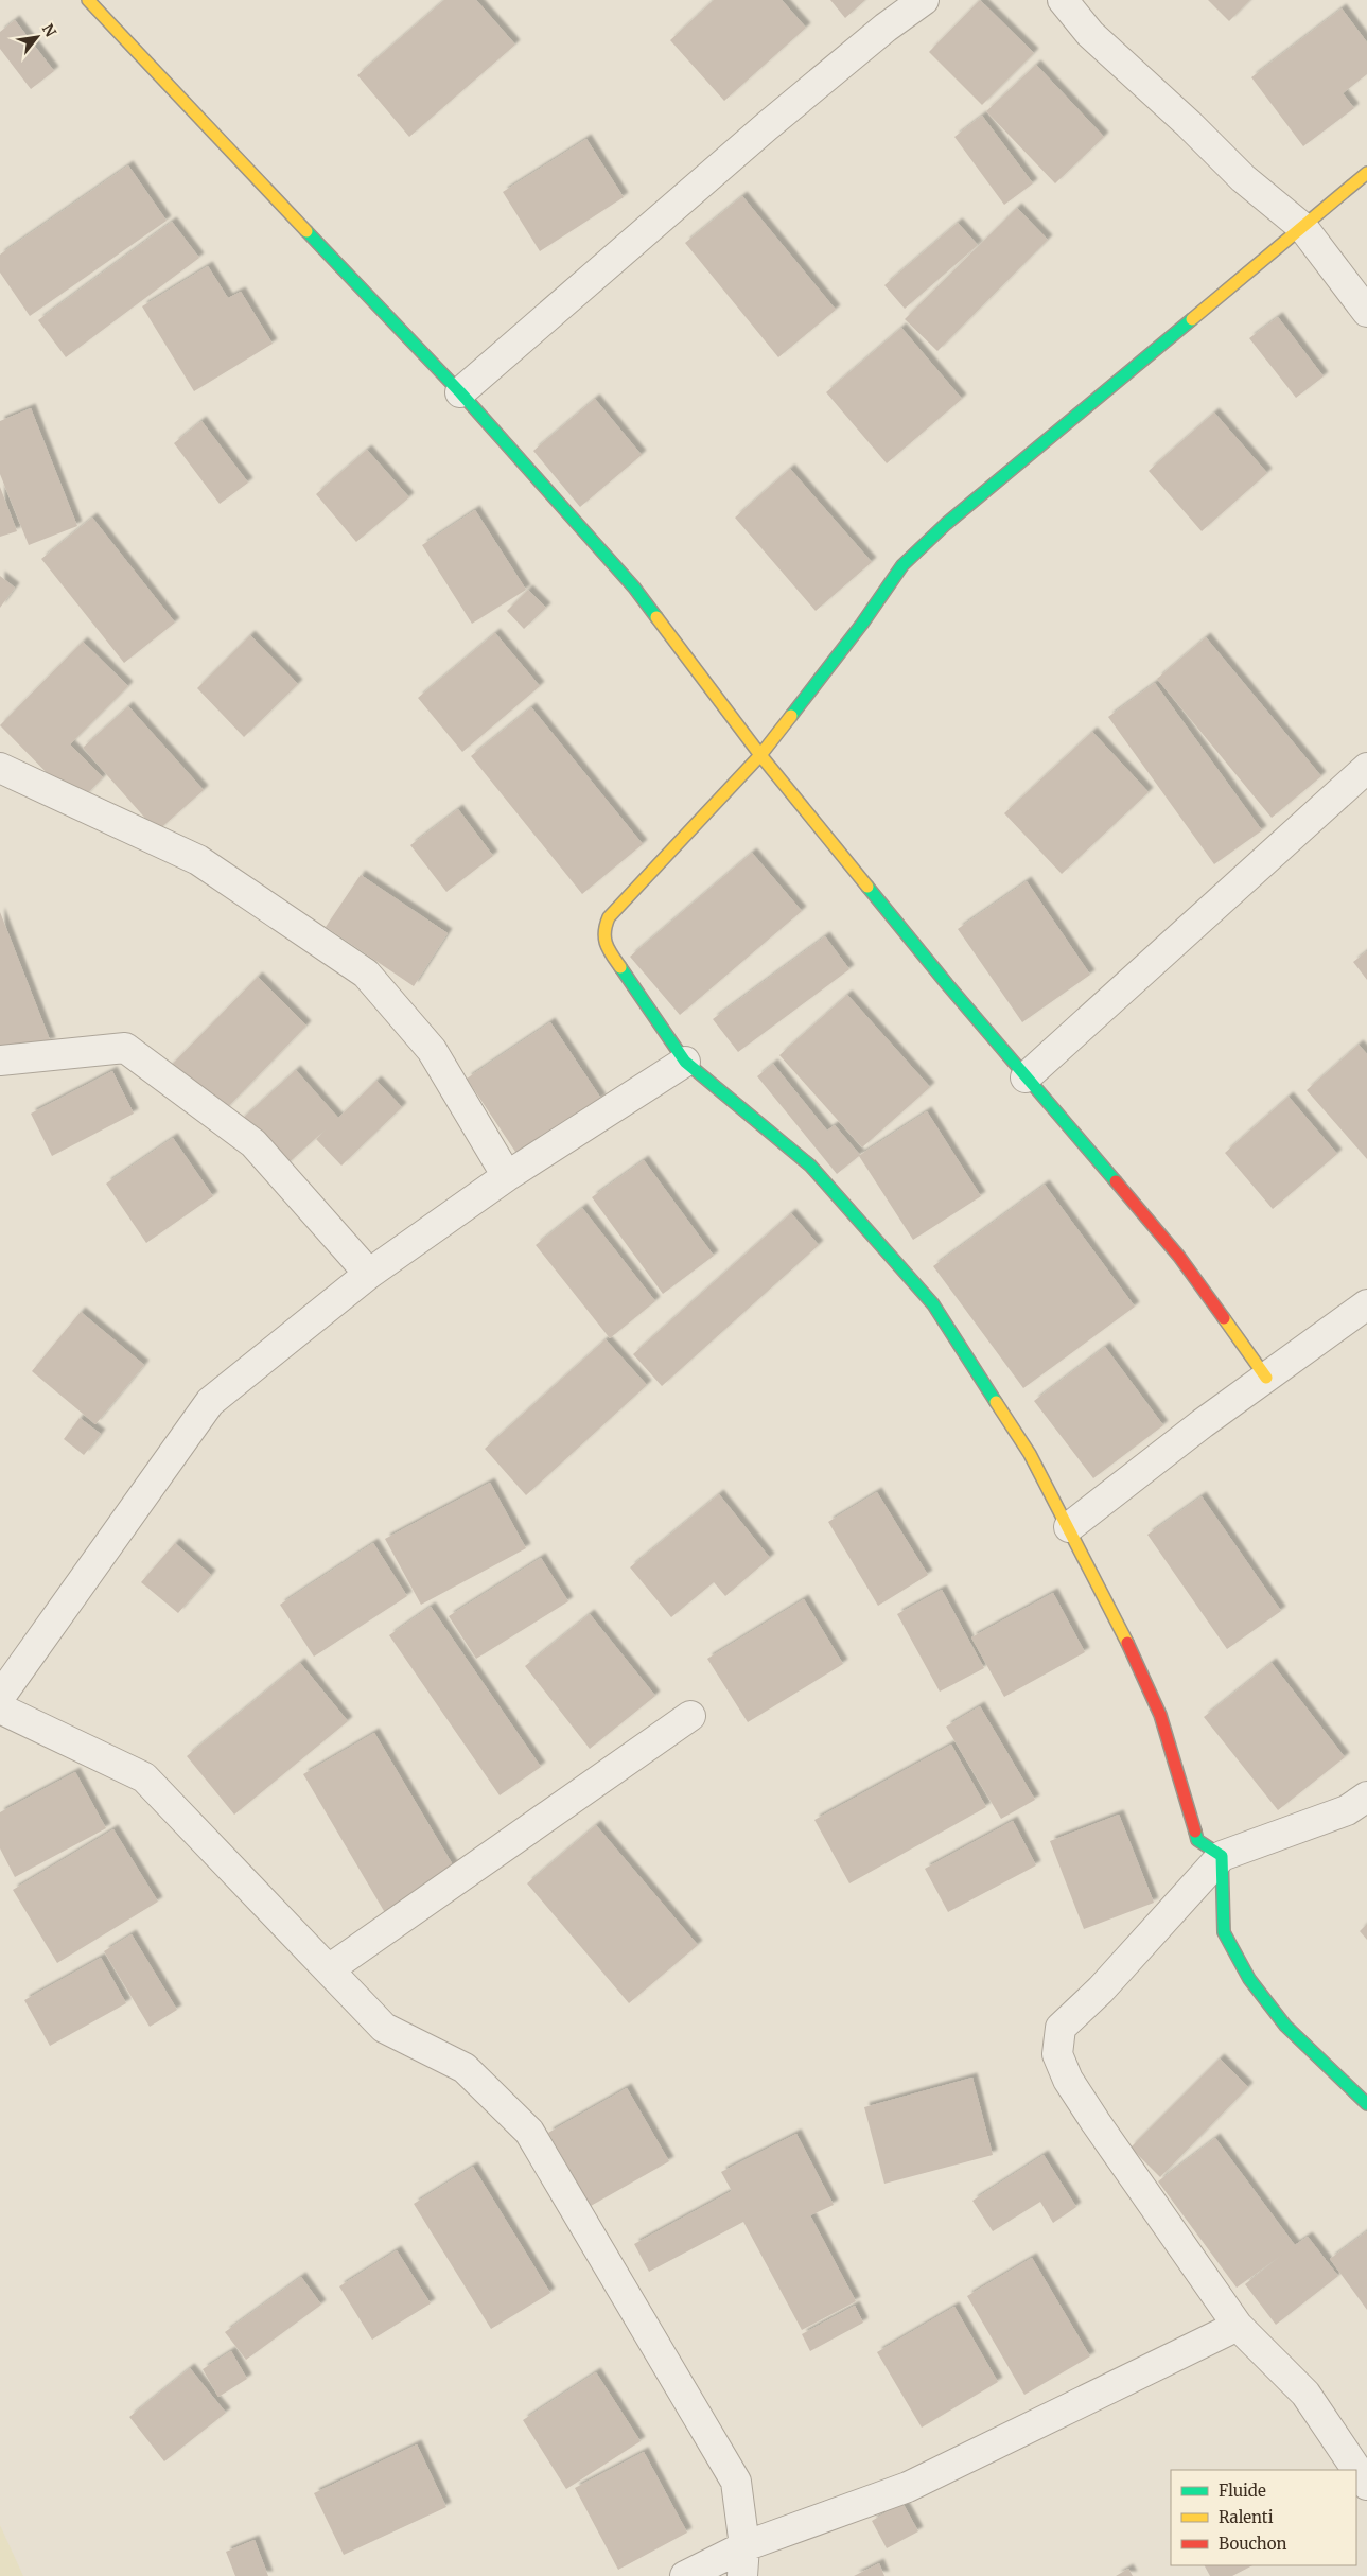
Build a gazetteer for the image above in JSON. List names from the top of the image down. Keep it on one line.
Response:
{"legend":["Fluide","Ralenti","Bouchon"],"north":"top right"}
